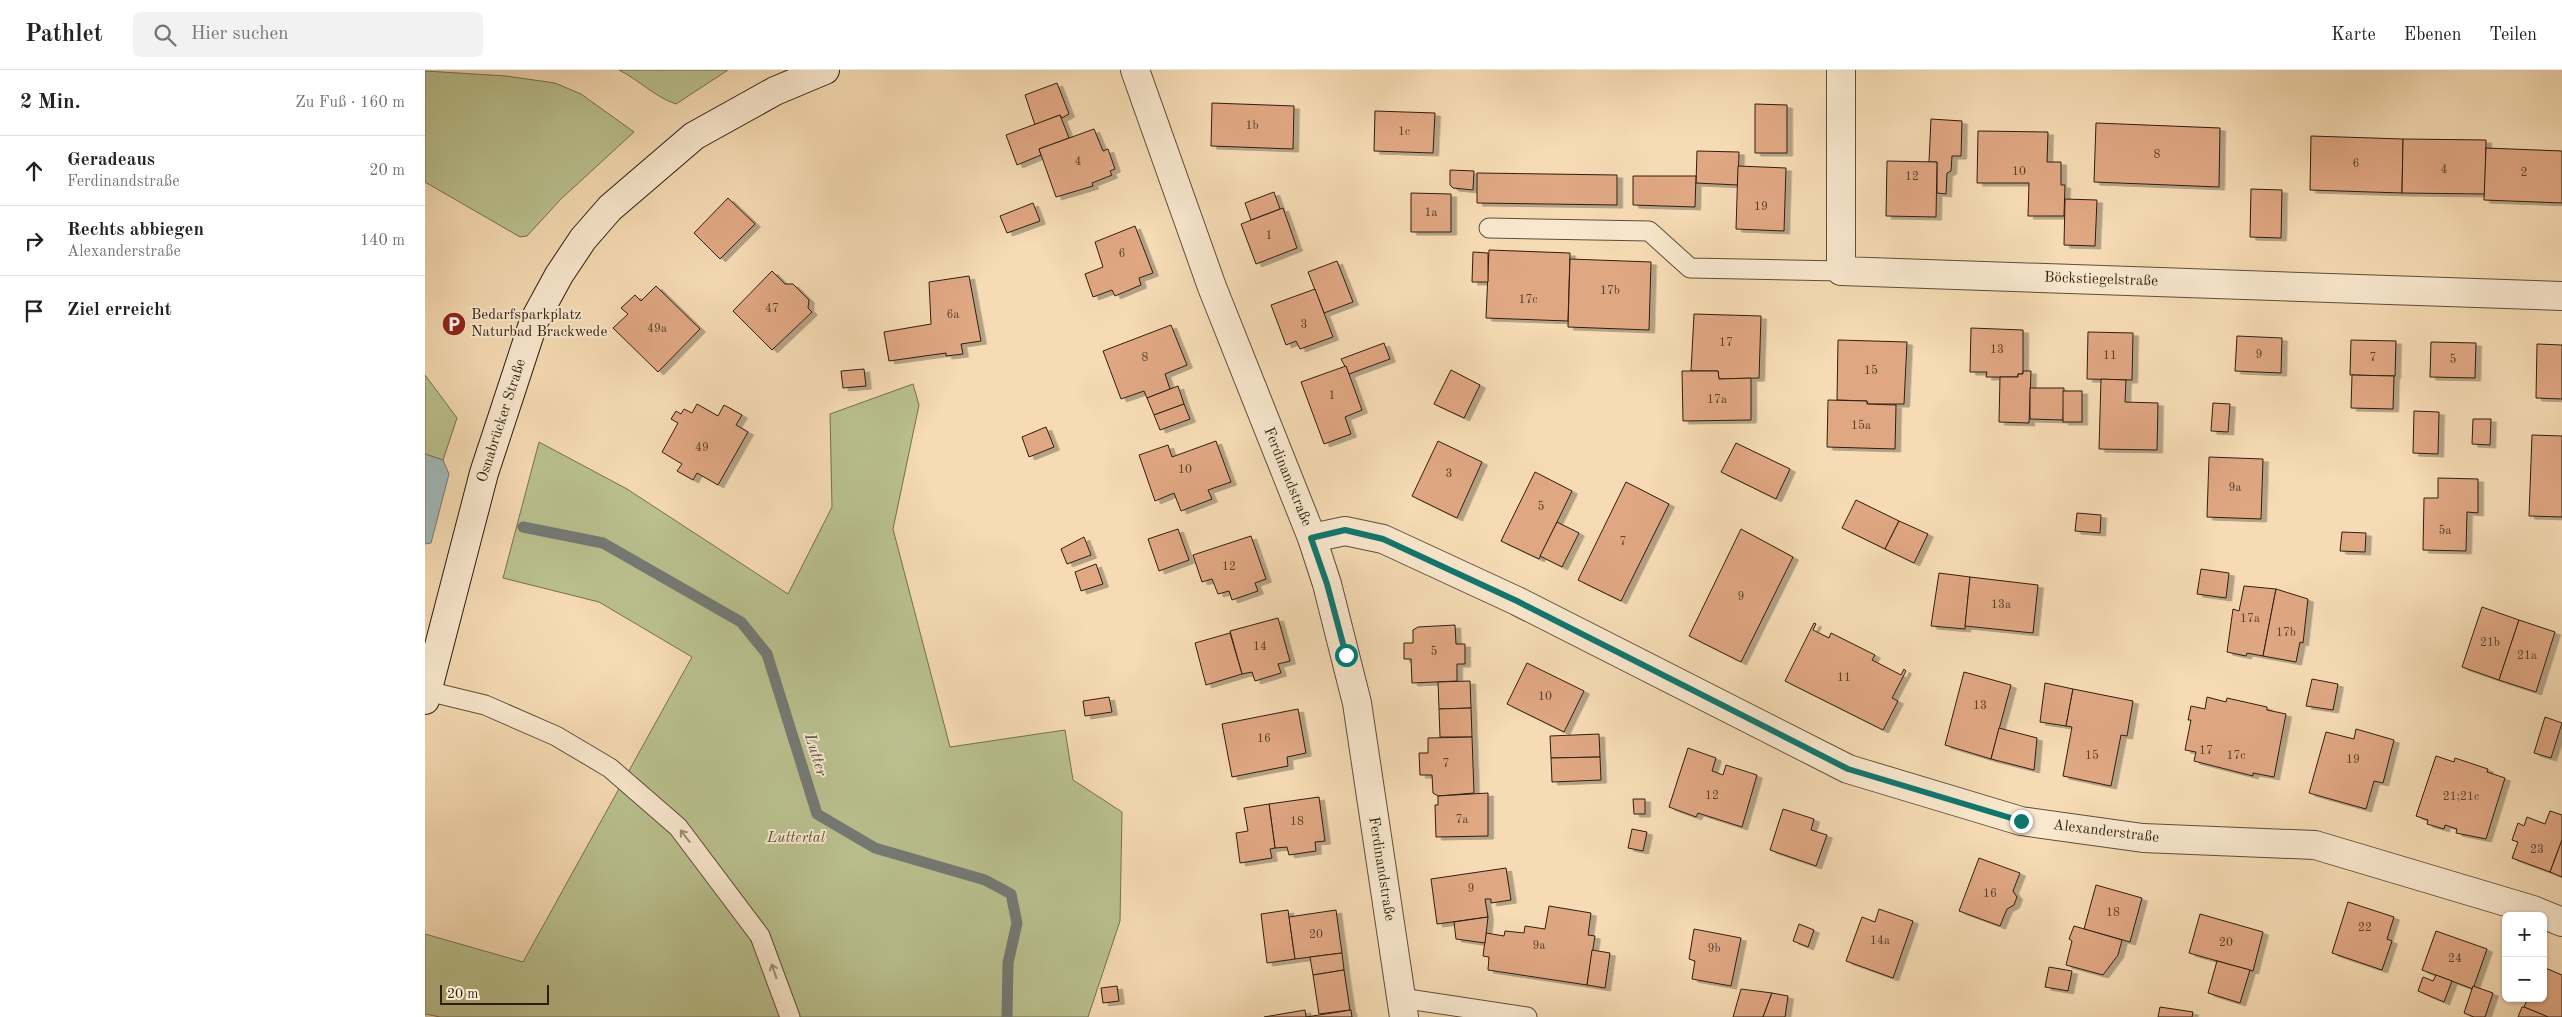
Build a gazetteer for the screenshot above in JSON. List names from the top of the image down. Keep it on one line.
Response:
{"streets":{"street":["Böckstiegelstraße","Osnabrücker Straße","Ferdinandstraße","Alexanderstraße"]},"crossings":[["Ferdinandstraße","Alexanderstraße"]],"water":["Lutter"],"parks":["Luttertal"],"places":{"parking":["Bedarfsparkplatz Naturbad Brackwede"]},"house_numbers":["1b","1c","8","4","6","4","10","2","12","19","1a","1","6","17b","17c","47","6a","3","49a","17","13","9","11","8","7","5","15","1","17a","15a","49","10","3","9a","5","5a","7","12","9","13a","17a","17b","21b","14","5","21a","11","10","13","16","17","15","17c","19","7","12","21;21c","7a","18","23","9","16","18","22","20","14a","20","9a","9b","24"],"scale_bar":"20 m","page":{"header":"Pathlet","search":"Hier suchen","nav":["Karte","Ebenen","Teilen"],"heading":["2 Min.","Zu Fuß · 160 m"],"list":[["Geradeaus","Ferdinandstraße","20 m"],["Rechts abbiegen","Alexanderstraße","140 m"],"Ziel erreicht"],"map_buttons":["+","−"],"scale":"20 m"}}
